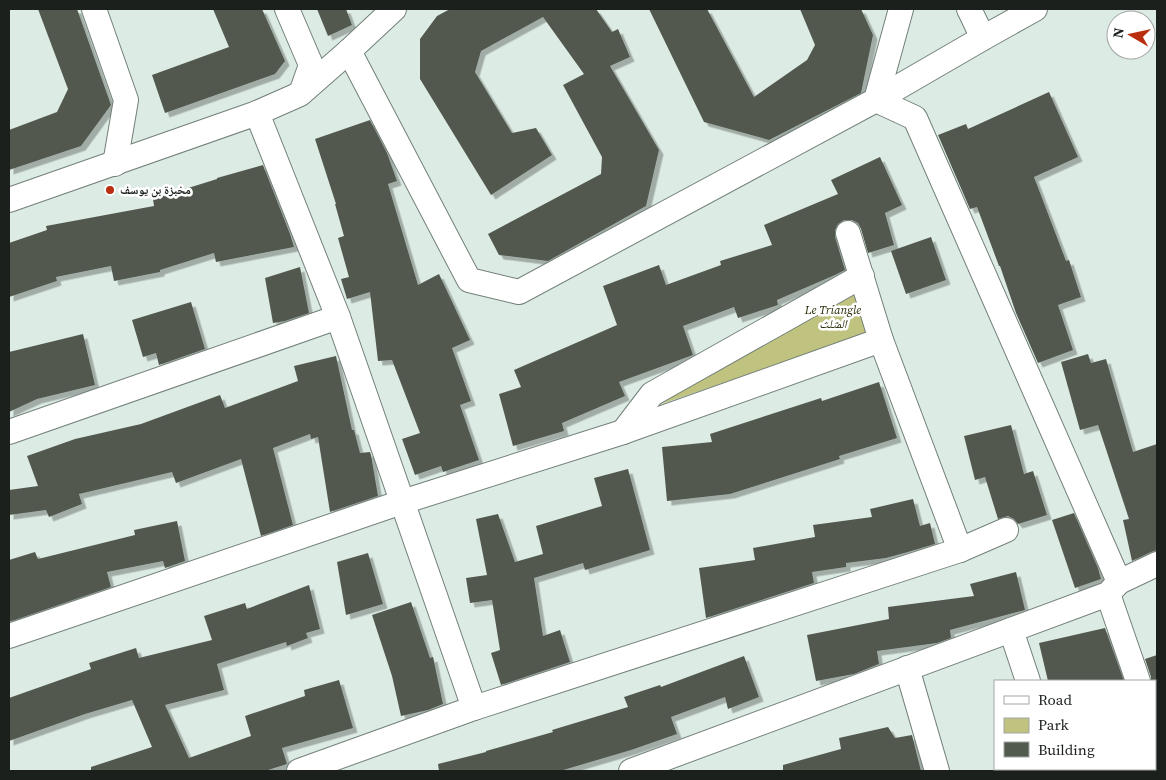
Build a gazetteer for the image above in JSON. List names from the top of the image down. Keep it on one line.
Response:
{"parks":["Le Triangle المثلث"],"places":["مخبزة بن یوسف"],"legend":["Road","Park","Building"],"north":"left"}
